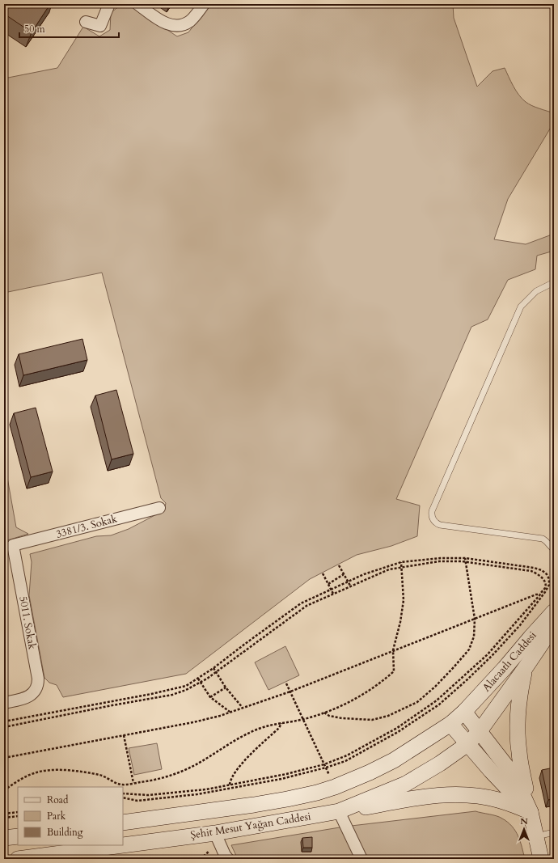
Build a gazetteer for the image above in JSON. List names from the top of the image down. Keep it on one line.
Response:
{"streets":{"main road":["Alacaatlı Caddesi","Şehit Mesut Yağan Caddesi"],"street":["3381/3. Sokak","5011. Sokak"]},"crossings":[["3381/3. Sokak","5011. Sokak"],["Alacaatlı Caddesi","Şehit Mesut Yağan Caddesi"]],"legend":["Road","Park","Building"],"scale_bar":"50 m","north":"top"}
